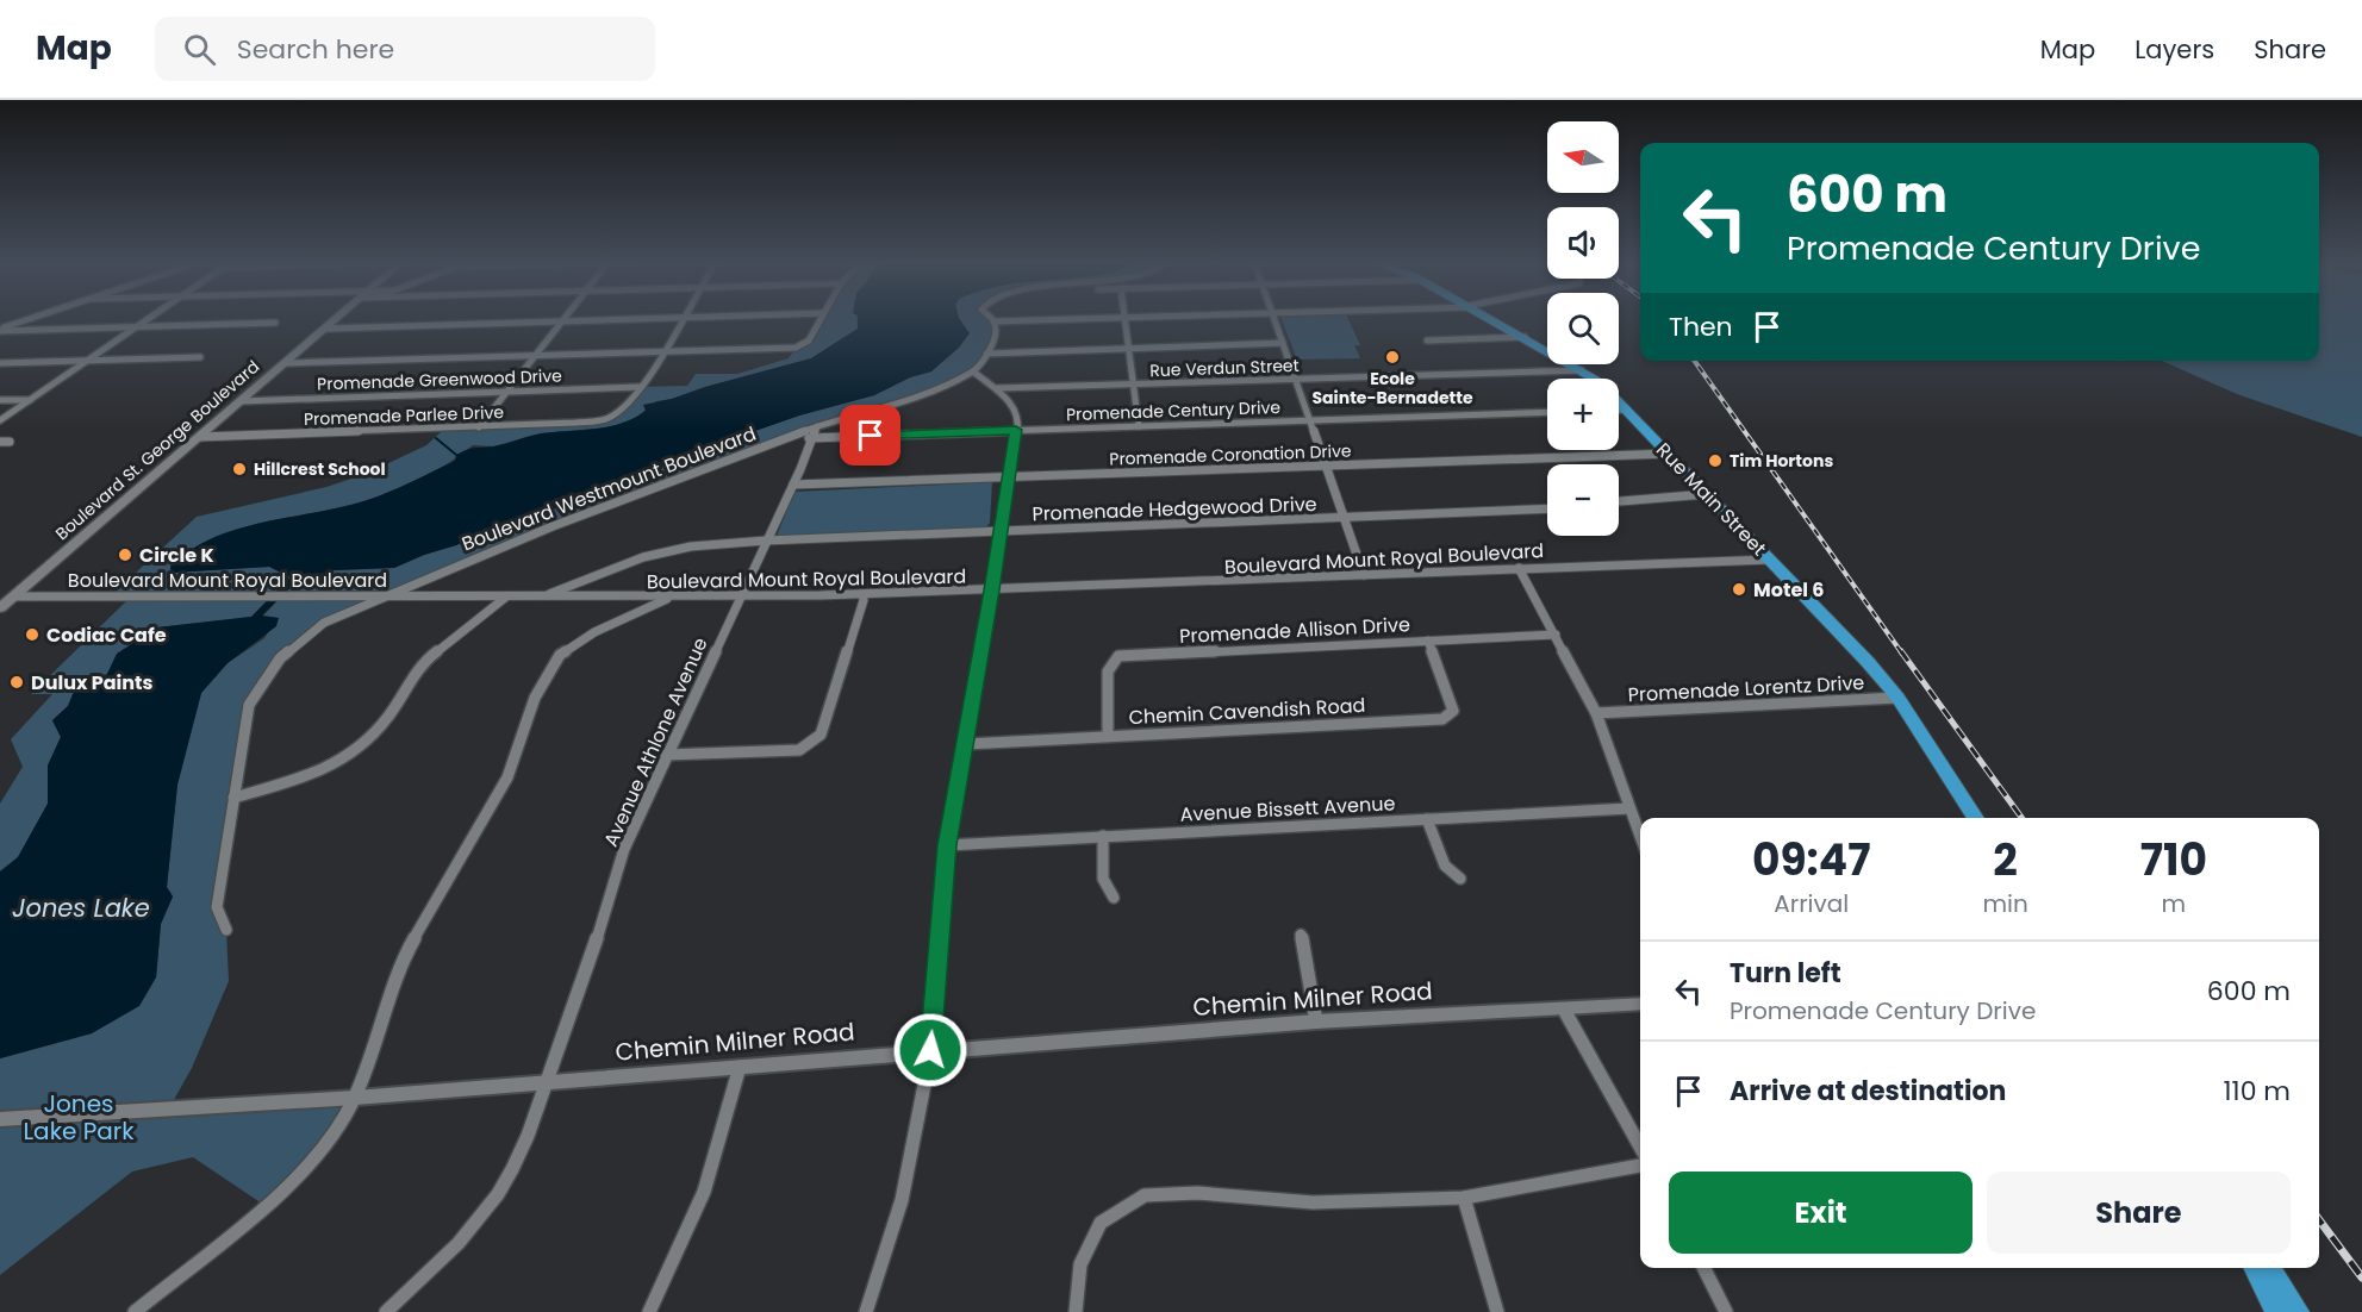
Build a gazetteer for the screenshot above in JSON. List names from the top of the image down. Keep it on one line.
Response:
{"streets":{"main road":["Boulevard St. George Boulevard","Rue Main Street"],"street":["Rue Verdun Street","Promenade Greenwood Drive","Promenade Century Drive","Promenade Parlee Drive","Promenade Coronation Drive","Boulevard Westmount Boulevard","Promenade Hedgewood Drive","Boulevard Mount Royal Boulevard","Promenade Allison Drive","Promenade Lorentz Drive","Chemin Cavendish Road","Avenue Athlone Avenue","Avenue Bissett Avenue","Chemin Milner Road"]},"crossings":[["Rue Verdun Street","Rue Main Street"],["Promenade Greenwood Drive","Promenade Parlee Drive"],["Promenade Greenwood Drive","Boulevard St. George Boulevard"],["Promenade Century Drive","Boulevard Westmount Boulevard"],["Promenade Century Drive","Avenue Athlone Avenue"],["Promenade Parlee Drive","Boulevard St. George Boulevard"],["Boulevard St. George Boulevard","Boulevard Mount Royal Boulevard"],["Promenade Coronation Drive","Rue Main Street"],["Promenade Coronation Drive","Avenue Athlone Avenue"],["Boulevard Westmount Boulevard","Boulevard Mount Royal Boulevard"],["Boulevard Westmount Boulevard","Avenue Athlone Avenue"],["Rue Main Street","Boulevard Mount Royal Boulevard"],["Rue Main Street","Promenade Lorentz Drive"],["Promenade Hedgewood Drive","Boulevard Mount Royal Boulevard"],["Promenade Hedgewood Drive","Avenue Athlone Avenue"],["Boulevard Mount Royal Boulevard","Avenue Athlone Avenue"],["Promenade Allison Drive","Chemin Cavendish Road"],["Avenue Athlone Avenue","Chemin Milner Road"]],"water":["Jones Lake"],"parks":["Jones Lake Park"],"places":["Ecole Sainte-Bernadette","Tim Hortons","Hillcrest School","Circle K","Motel 6","Codiac Cafe","Dulux Paints"],"north":"left","page":{"header":"Map","search":"Search here","nav":["Map","Layers","Share"],"map_buttons":["+","−"],"turn":["600 m","Promenade Century Drive"],"then":"Then","eta":["09:47","Arrival","2","min","710","m"],"list":[{"name":"Turn left","note":"Promenade Century Drive","value":"600 m"},{"name":"Arrive at destination","value":"110 m"}],"buttons":["Exit","Share"]}}
